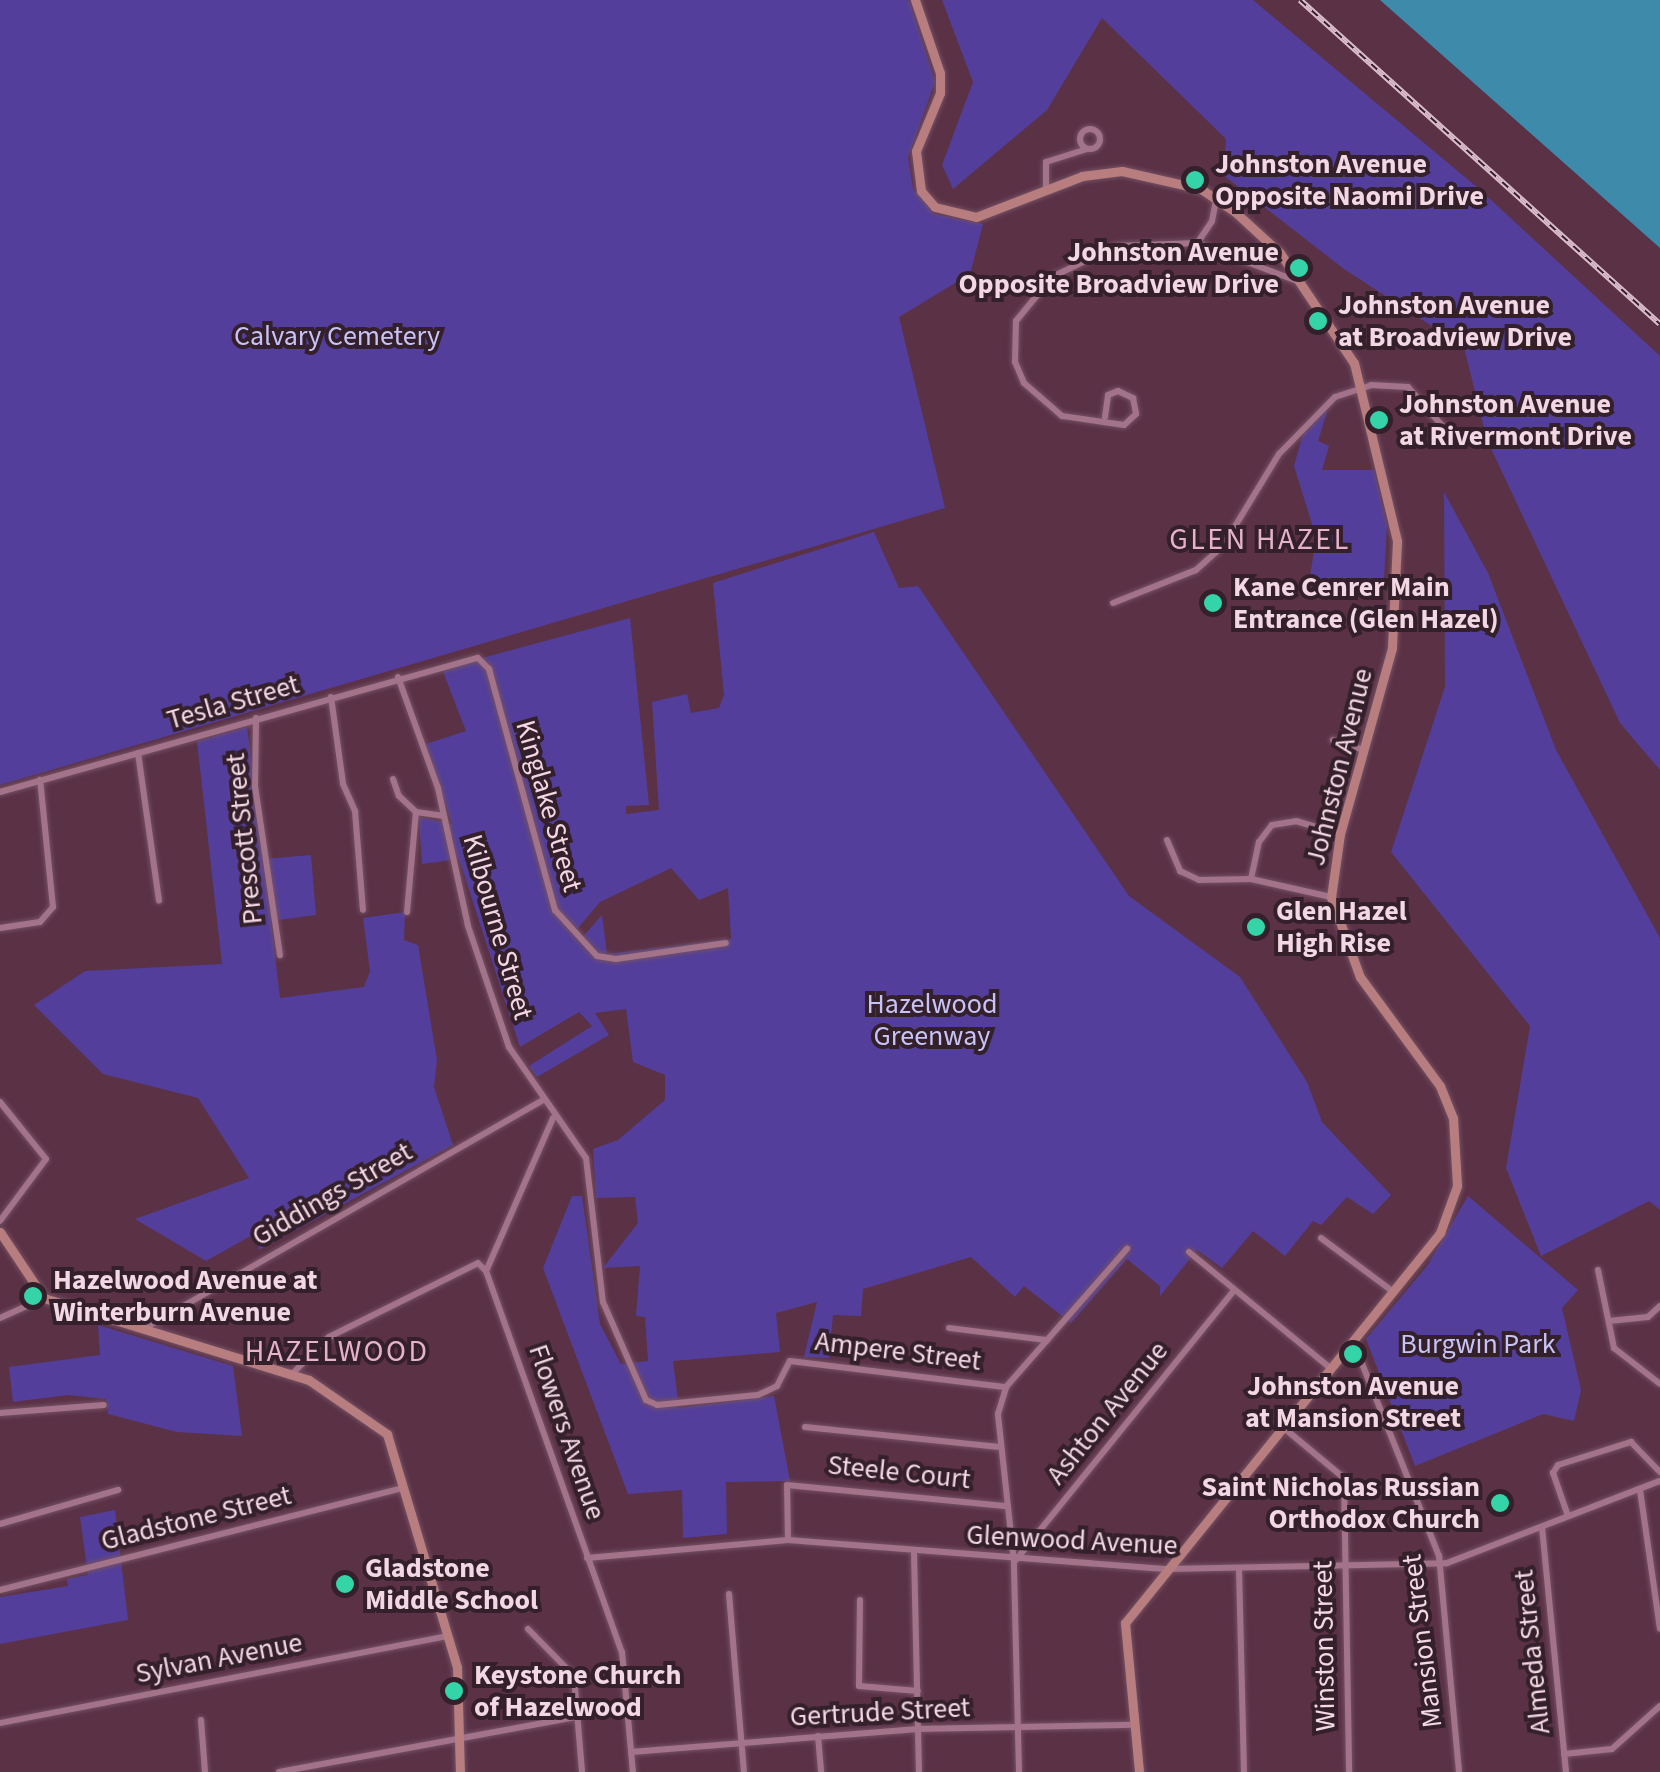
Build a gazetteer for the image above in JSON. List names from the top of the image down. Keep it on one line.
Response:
{"streets":{"street":["Tesla Street","Johnston Avenue","Kinglake Street","Prescott Street","Kilbourne Street","Giddings Street","Ampere Street","Ashton Avenue","Flowers Avenue","Steele Court","Gladstone Street","Glenwood Avenue","Mansion Street","Winston Street","Almeda Street","Sylvan Avenue","Gertrude Street"]},"crossings":[["Tesla Street","Kinglake Street"],["Tesla Street","Prescott Street"],["Tesla Street","Kilbourne Street"],["Johnston Avenue","Glenwood Avenue"],["Johnston Avenue","Mansion Street"],["Johnston Avenue","Winston Street"],["Johnston Avenue","Gertrude Street"],["Kilbourne Street","Giddings Street"],["Kilbourne Street","Ampere Street"],["Ashton Avenue","Glenwood Avenue"],["Flowers Avenue","Glenwood Avenue"],["Flowers Avenue","Gertrude Street"],["Steele Court","Glenwood Avenue"],["Glenwood Avenue","Mansion Street"],["Glenwood Avenue","Winston Street"],["Glenwood Avenue","Almeda Street"]],"districts":["GLEN HAZEL","HAZELWOOD"],"parks":["Calvary Cemetery","Hazelwood Greenway","Burgwin Park"],"places":["Johnston Avenue Opposite Naomi Drive","Johnston Avenue Opposite Broadview Drive","Johnston Avenue at Broadview Drive","Johnston Avenue at Rivermont Drive","Kane Cenrer Main Entrance (Glen Hazel)","Glen Hazel High Rise","Hazelwood Avenue at Winterburn Avenue","Johnston Avenue at Mansion Street","Saint Nicholas Russian Orthodox Church","Gladstone Middle School","Keystone Church of Hazelwood"]}
